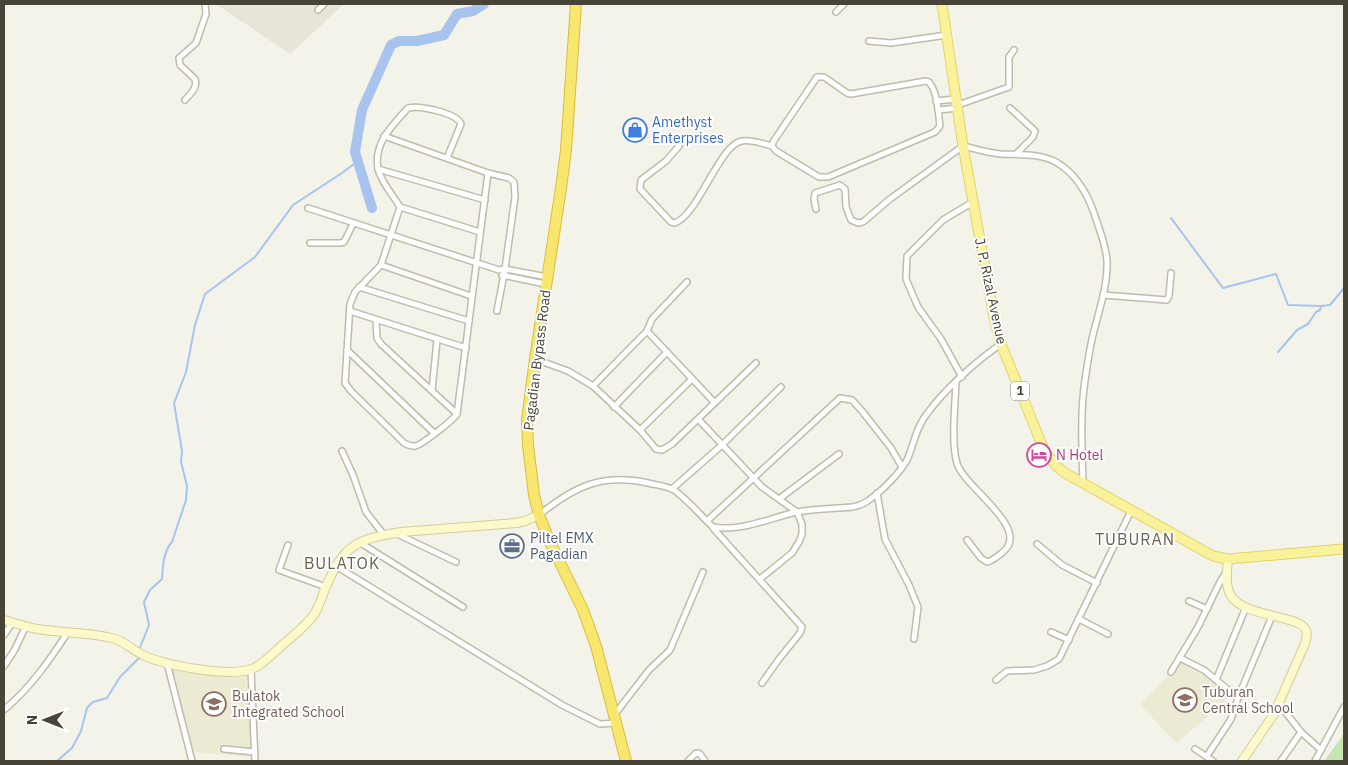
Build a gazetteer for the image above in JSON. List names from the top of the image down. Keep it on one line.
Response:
{"streets":{"highway":["Pagadian Bypass Road"],"main road":["J. P. Rizal Avenue","1"]},"districts":["TUBURAN","BULATOK"],"places":{"shop":["Amethyst Enterprises"],"hotel":["N Hotel"],"office":["Piltel EMX Pagadian"],"school or university":["Tuburan Central School","Bulatok Integrated School"]},"north":"left"}
